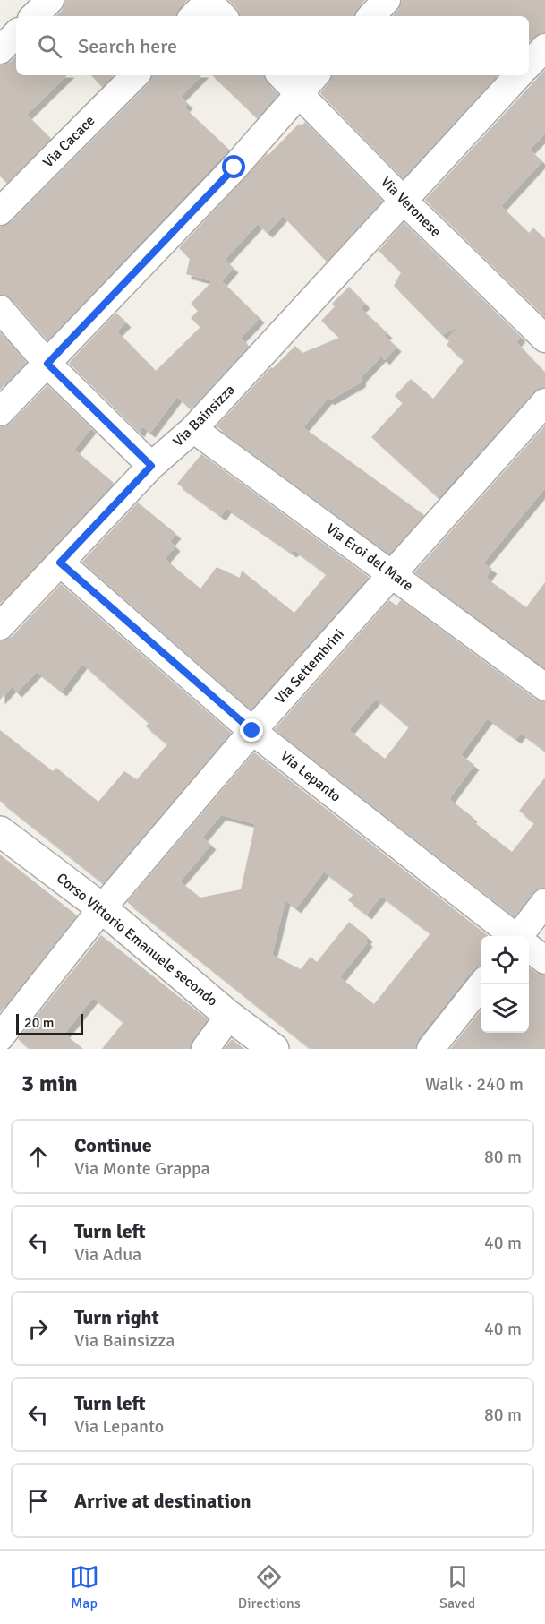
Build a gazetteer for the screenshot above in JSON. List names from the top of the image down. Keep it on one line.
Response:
{"streets":{"street":["Via Cacace","Via Veronese","Via Bainsizza","Via Eroi del Mare","Via Settembrini","Via Lepanto","Corso Vittorio Emanuele secondo"]},"crossings":[["Via Veronese","Via Bainsizza"],["Via Bainsizza","Via Eroi del Mare"],["Via Bainsizza","Via Lepanto"],["Via Eroi del Mare","Via Settembrini"],["Via Settembrini","Via Lepanto"],["Via Settembrini","Corso Vittorio Emanuele secondo"]],"scale_bar":"20 m","page":{"search":"Search here","scale":"20 m","heading":["3 min","Walk · 240 m"],"list":[["Continue","Via Monte Grappa","80 m"],["Turn left","Via Adua","40 m"],["Turn right","Via Bainsizza","40 m"],["Turn left","Via Lepanto","80 m"],"Arrive at destination"],"nav":["Map","Directions","Saved"]}}
